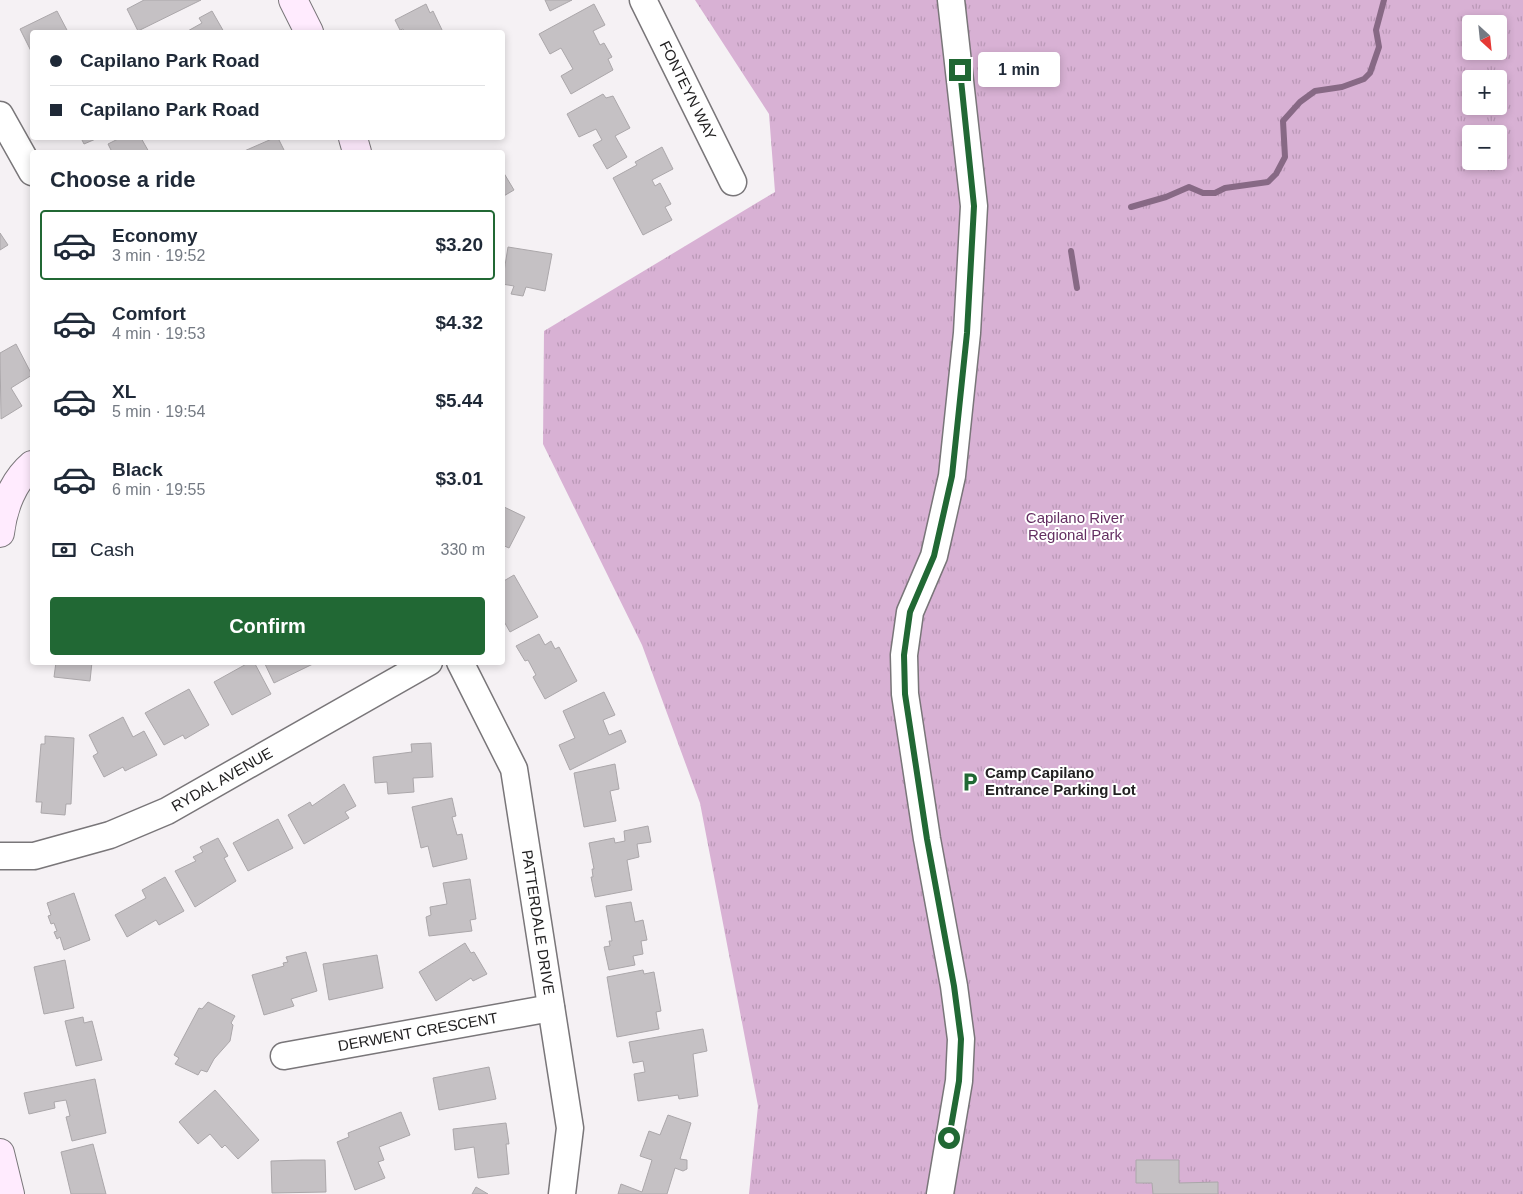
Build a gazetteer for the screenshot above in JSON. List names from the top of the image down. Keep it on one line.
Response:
{"streets":{"street":["FONTEYN WAY","RYDAL AVENUE","PATTERDALE DRIVE","DERWENT CRESCENT"]},"crossings":[["PATTERDALE DRIVE","DERWENT CRESCENT"]],"parks":["Capilano River Regional Park"],"places":{"parking":["Camp Capilano Entrance Parking Lot"]},"north":"bottom right","page":{"map_buttons":["+","−"],"banner":["Capilano Park Road","Capilano Park Road"],"bubble":"1 min","heading":"Choose a ride","list":[{"name":"Economy","note":"3 min · 19:52","value":"$3.20"},{"name":"Comfort","note":"4 min · 19:53","value":"$4.32"},{"name":"XL","note":"5 min · 19:54","value":"$5.44"},{"name":"Black","note":"6 min · 19:55","value":"$3.01"}],"pay":["Cash","330 m"],"buttons":"Confirm"}}
